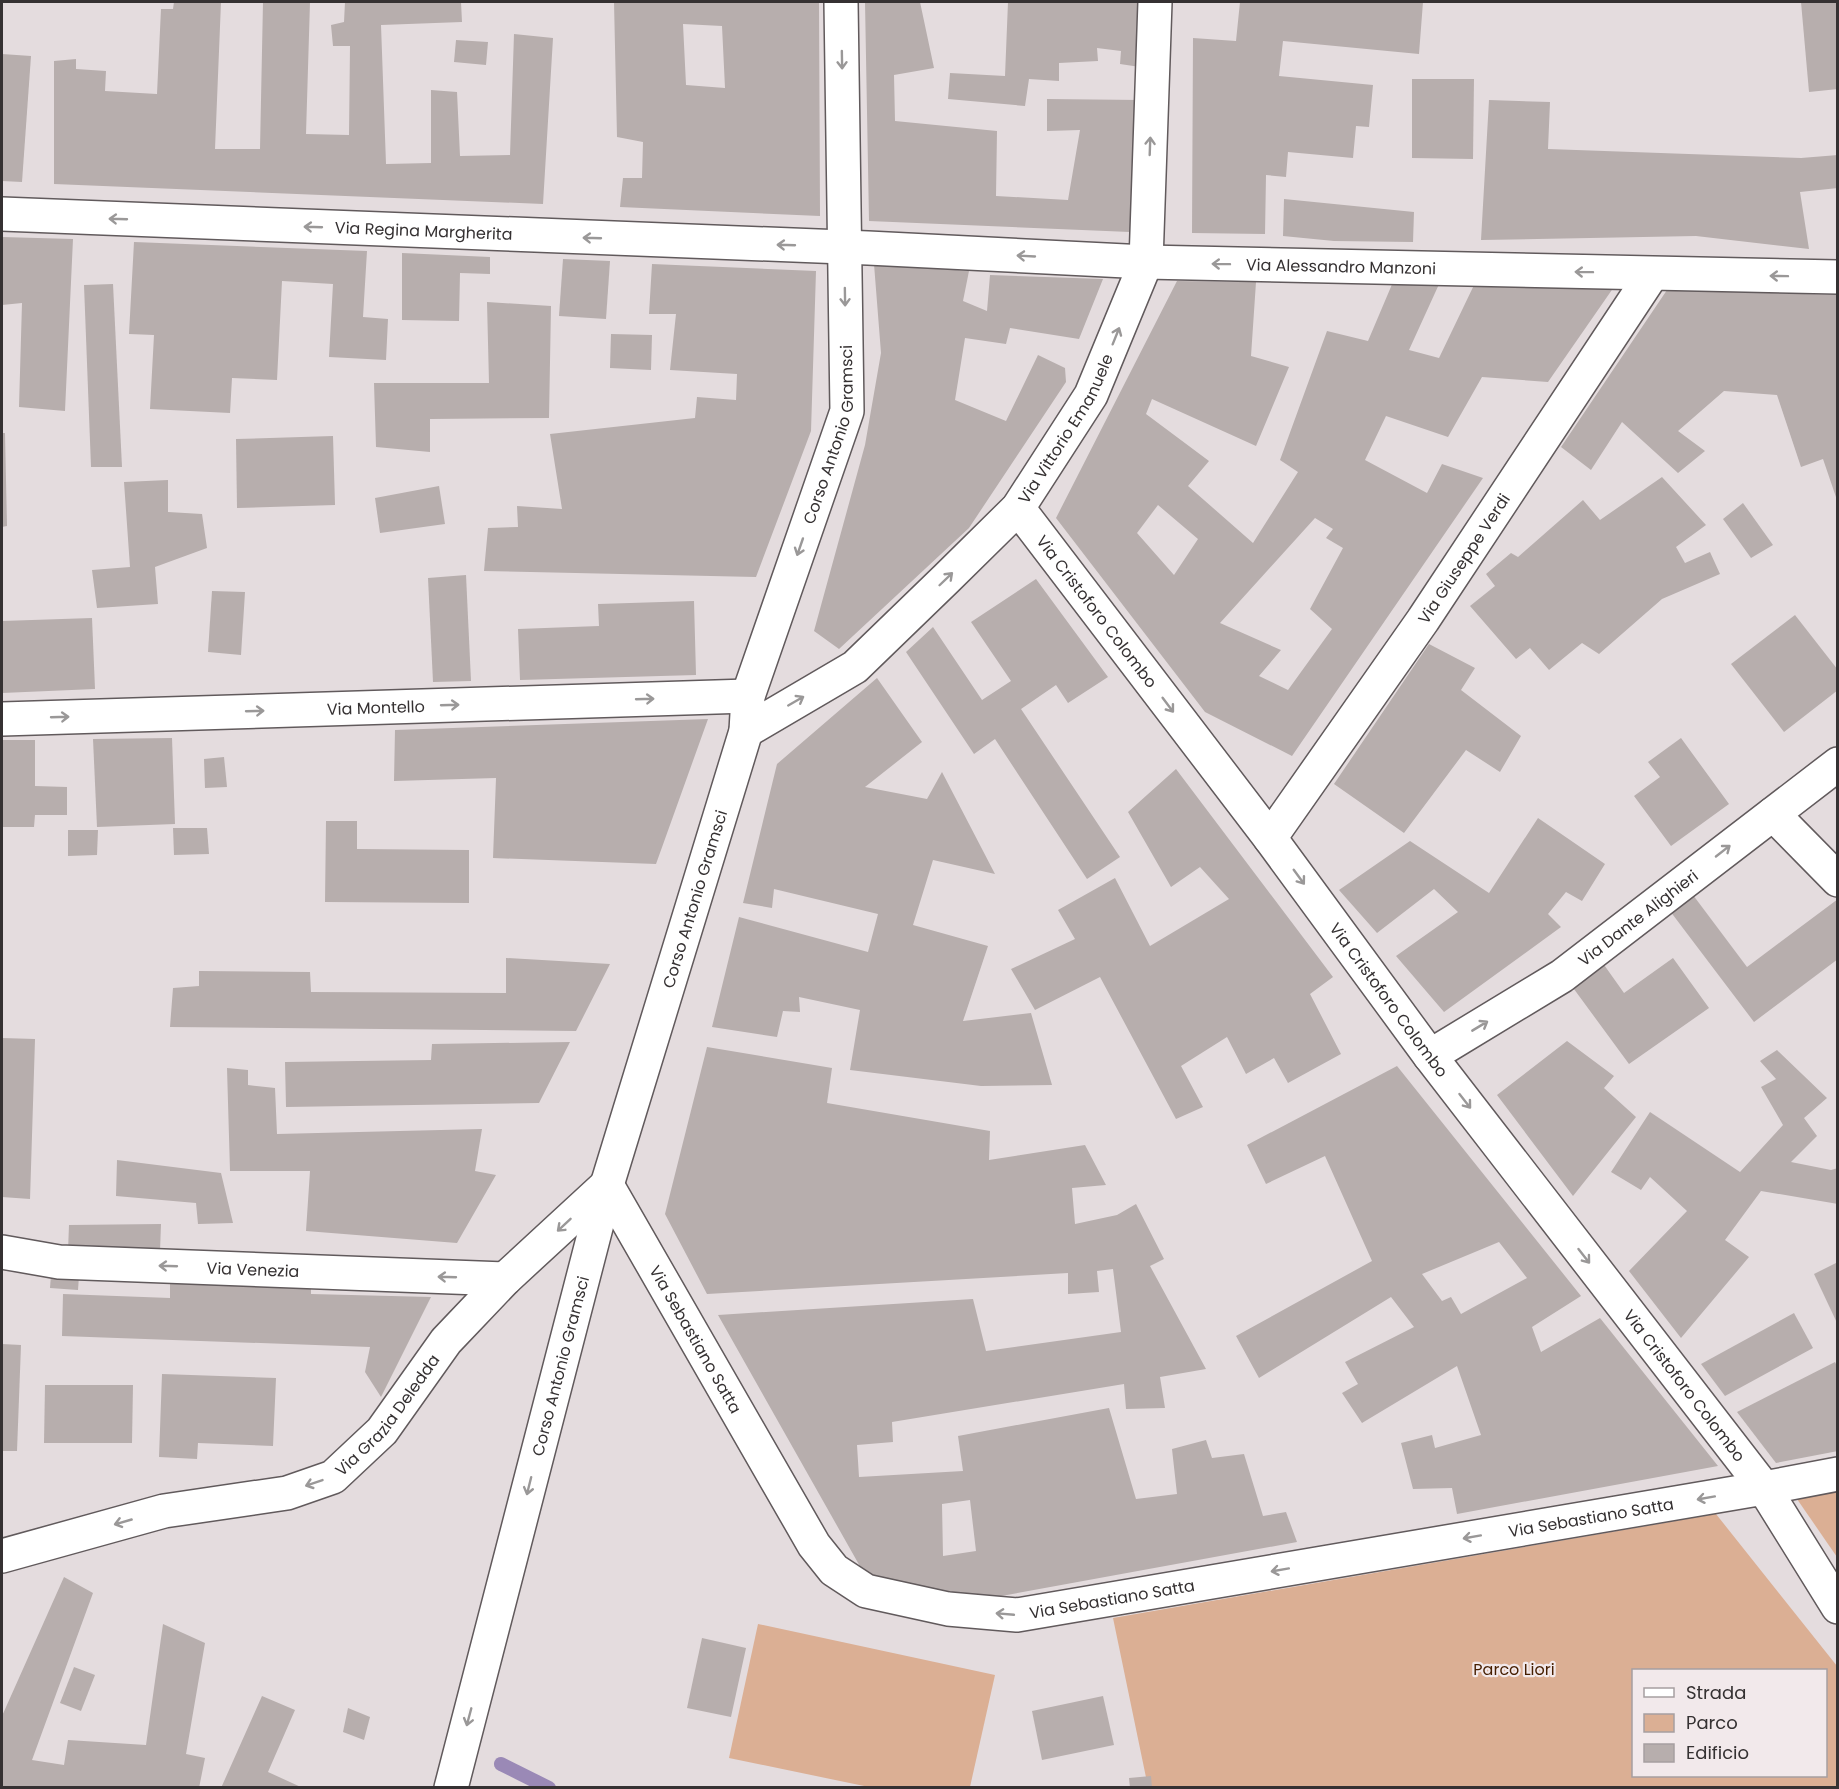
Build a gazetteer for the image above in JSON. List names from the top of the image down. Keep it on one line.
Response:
{"streets":{"street":["Via Regina Margherita","Via Alessandro Manzoni","Via Vittorio Emanuele","Corso Antonio Gramsci","Via Giuseppe Verdi","Via Cristoforo Colombo","Via Montello","Via Dante Alighieri","Via Venezia","Via Sebastiano Satta","Via Grazia Deledda"]},"crossings":[["Via Regina Margherita","Via Alessandro Manzoni"],["Via Regina Margherita","Corso Antonio Gramsci"],["Via Alessandro Manzoni","Via Vittorio Emanuele"],["Via Alessandro Manzoni","Corso Antonio Gramsci"],["Via Alessandro Manzoni","Via Giuseppe Verdi"],["Via Vittorio Emanuele","Corso Antonio Gramsci"],["Via Vittorio Emanuele","Via Cristoforo Colombo"],["Corso Antonio Gramsci","Via Montello"],["Corso Antonio Gramsci","Via Sebastiano Satta"],["Corso Antonio Gramsci","Via Grazia Deledda"],["Via Giuseppe Verdi","Via Cristoforo Colombo"],["Via Cristoforo Colombo","Via Dante Alighieri"],["Via Cristoforo Colombo","Via Sebastiano Satta"],["Via Venezia","Via Grazia Deledda"],["Via Sebastiano Satta","Via Grazia Deledda"]],"one_way":["Via Regina Margherita","Via Alessandro Manzoni","Via Vittorio Emanuele","Corso Antonio Gramsci","Via Cristoforo Colombo","Via Montello","Via Dante Alighieri","Via Venezia","Via Sebastiano Satta","Via Grazia Deledda"],"parks":["Parco Liori"],"legend":["Strada","Parco","Edificio"]}
